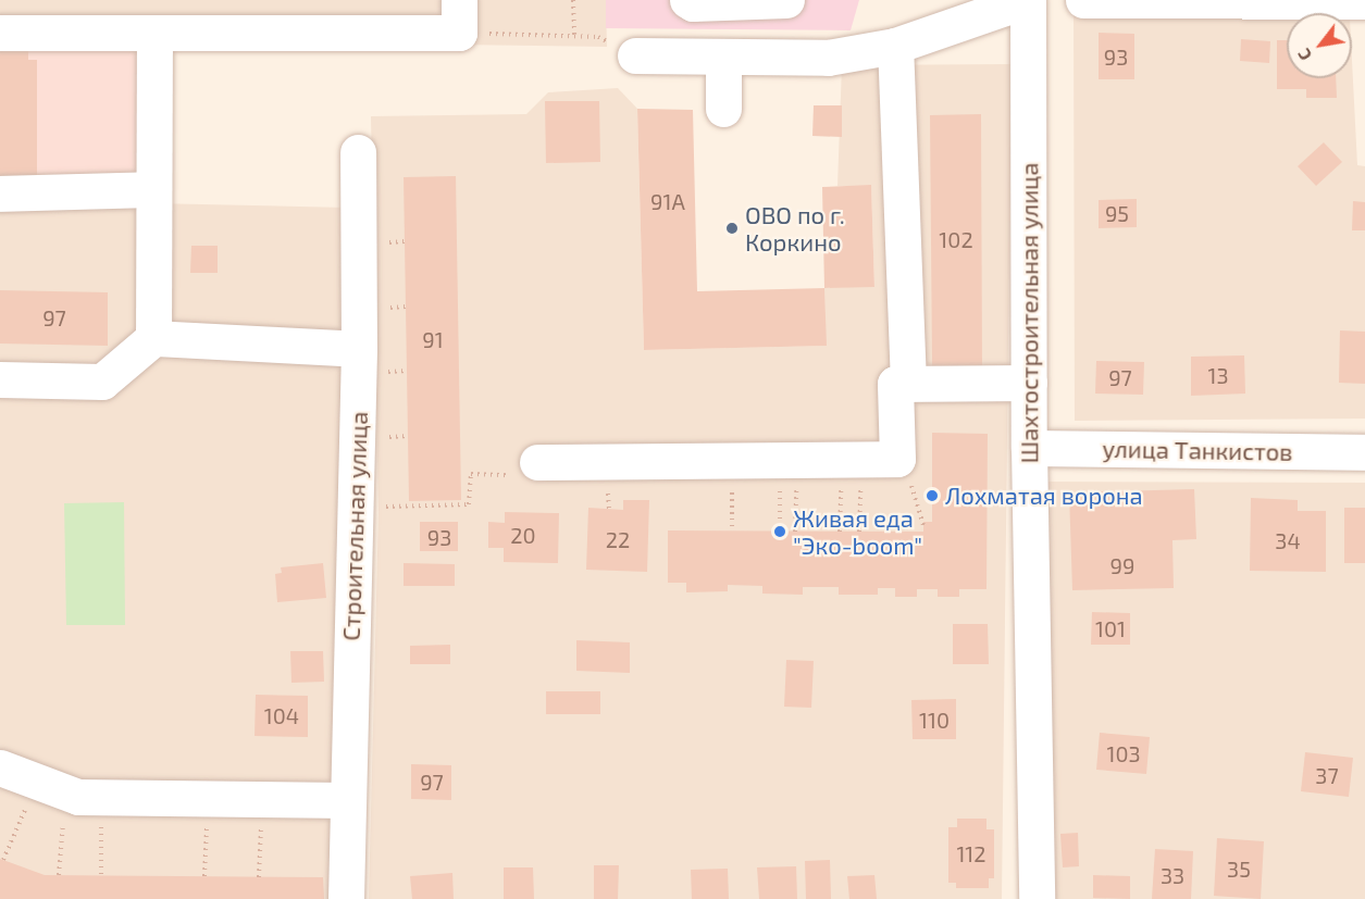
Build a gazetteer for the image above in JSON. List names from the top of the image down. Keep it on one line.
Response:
{"streets":{"street":["Шахтостроительная улица","улица Танкистов","Строительная улица"]},"crossings":[["Шахтостроительная улица","улица Танкистов"]],"places":["ОВО по г. Коркино","Лохматая ворона","Живая еда \"Эко-boom\""],"house_numbers":["93","91А","95","102","97","91","13","97","20","93","22","34","99","101","104","110","103","37","97","112","35","33"],"north":"bottom left"}
